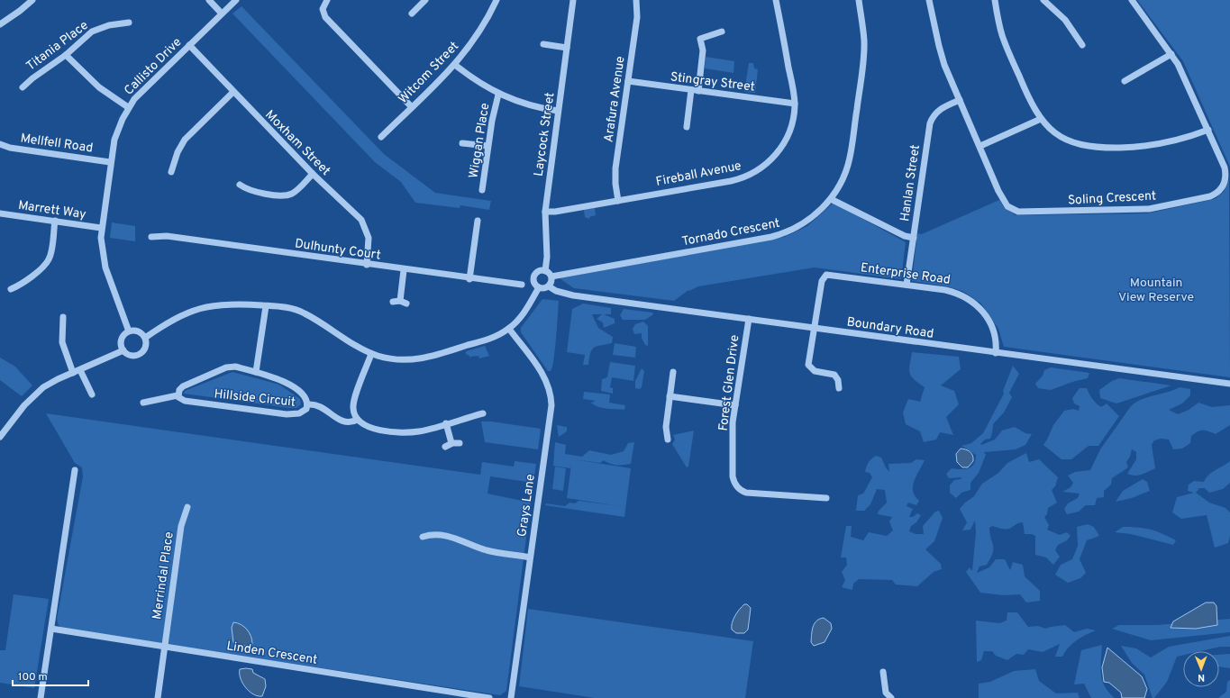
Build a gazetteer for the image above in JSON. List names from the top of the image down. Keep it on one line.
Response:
{"streets":{"street":["Titania Place","Callisto Drive","Witcom Street","Stingray Street","Arafura Avenue","Laycock Street","Wiggan Place","Mellfell Road","Moxham Street","Fireball Avenue","Hanlan Street","Soling Crescent","Marrett Way","Tornado Crescent","Dulhunty Court","Enterprise Road","Boundary Road","Forest Glen Drive","Hillside Circuit","Grays Lane","Merrindal Place","Linden Crescent"]},"crossings":[["Callisto Drive","Mellfell Road"],["Callisto Drive","Moxham Street"],["Callisto Drive","Marrett Way"],["Stingray Street","Arafura Avenue"],["Stingray Street","Fireball Avenue"],["Arafura Avenue","Fireball Avenue"],["Laycock Street","Fireball Avenue"],["Laycock Street","Tornado Crescent"],["Laycock Street","Boundary Road"],["Moxham Street","Dulhunty Court"],["Hanlan Street","Soling Crescent"],["Hanlan Street","Enterprise Road"],["Tornado Crescent","Boundary Road"],["Enterprise Road","Boundary Road"],["Boundary Road","Forest Glen Drive"],["Merrindal Place","Linden Crescent"]],"parks":["Mountain View Reserve"],"scale_bar":"100 m","north":"bottom"}
